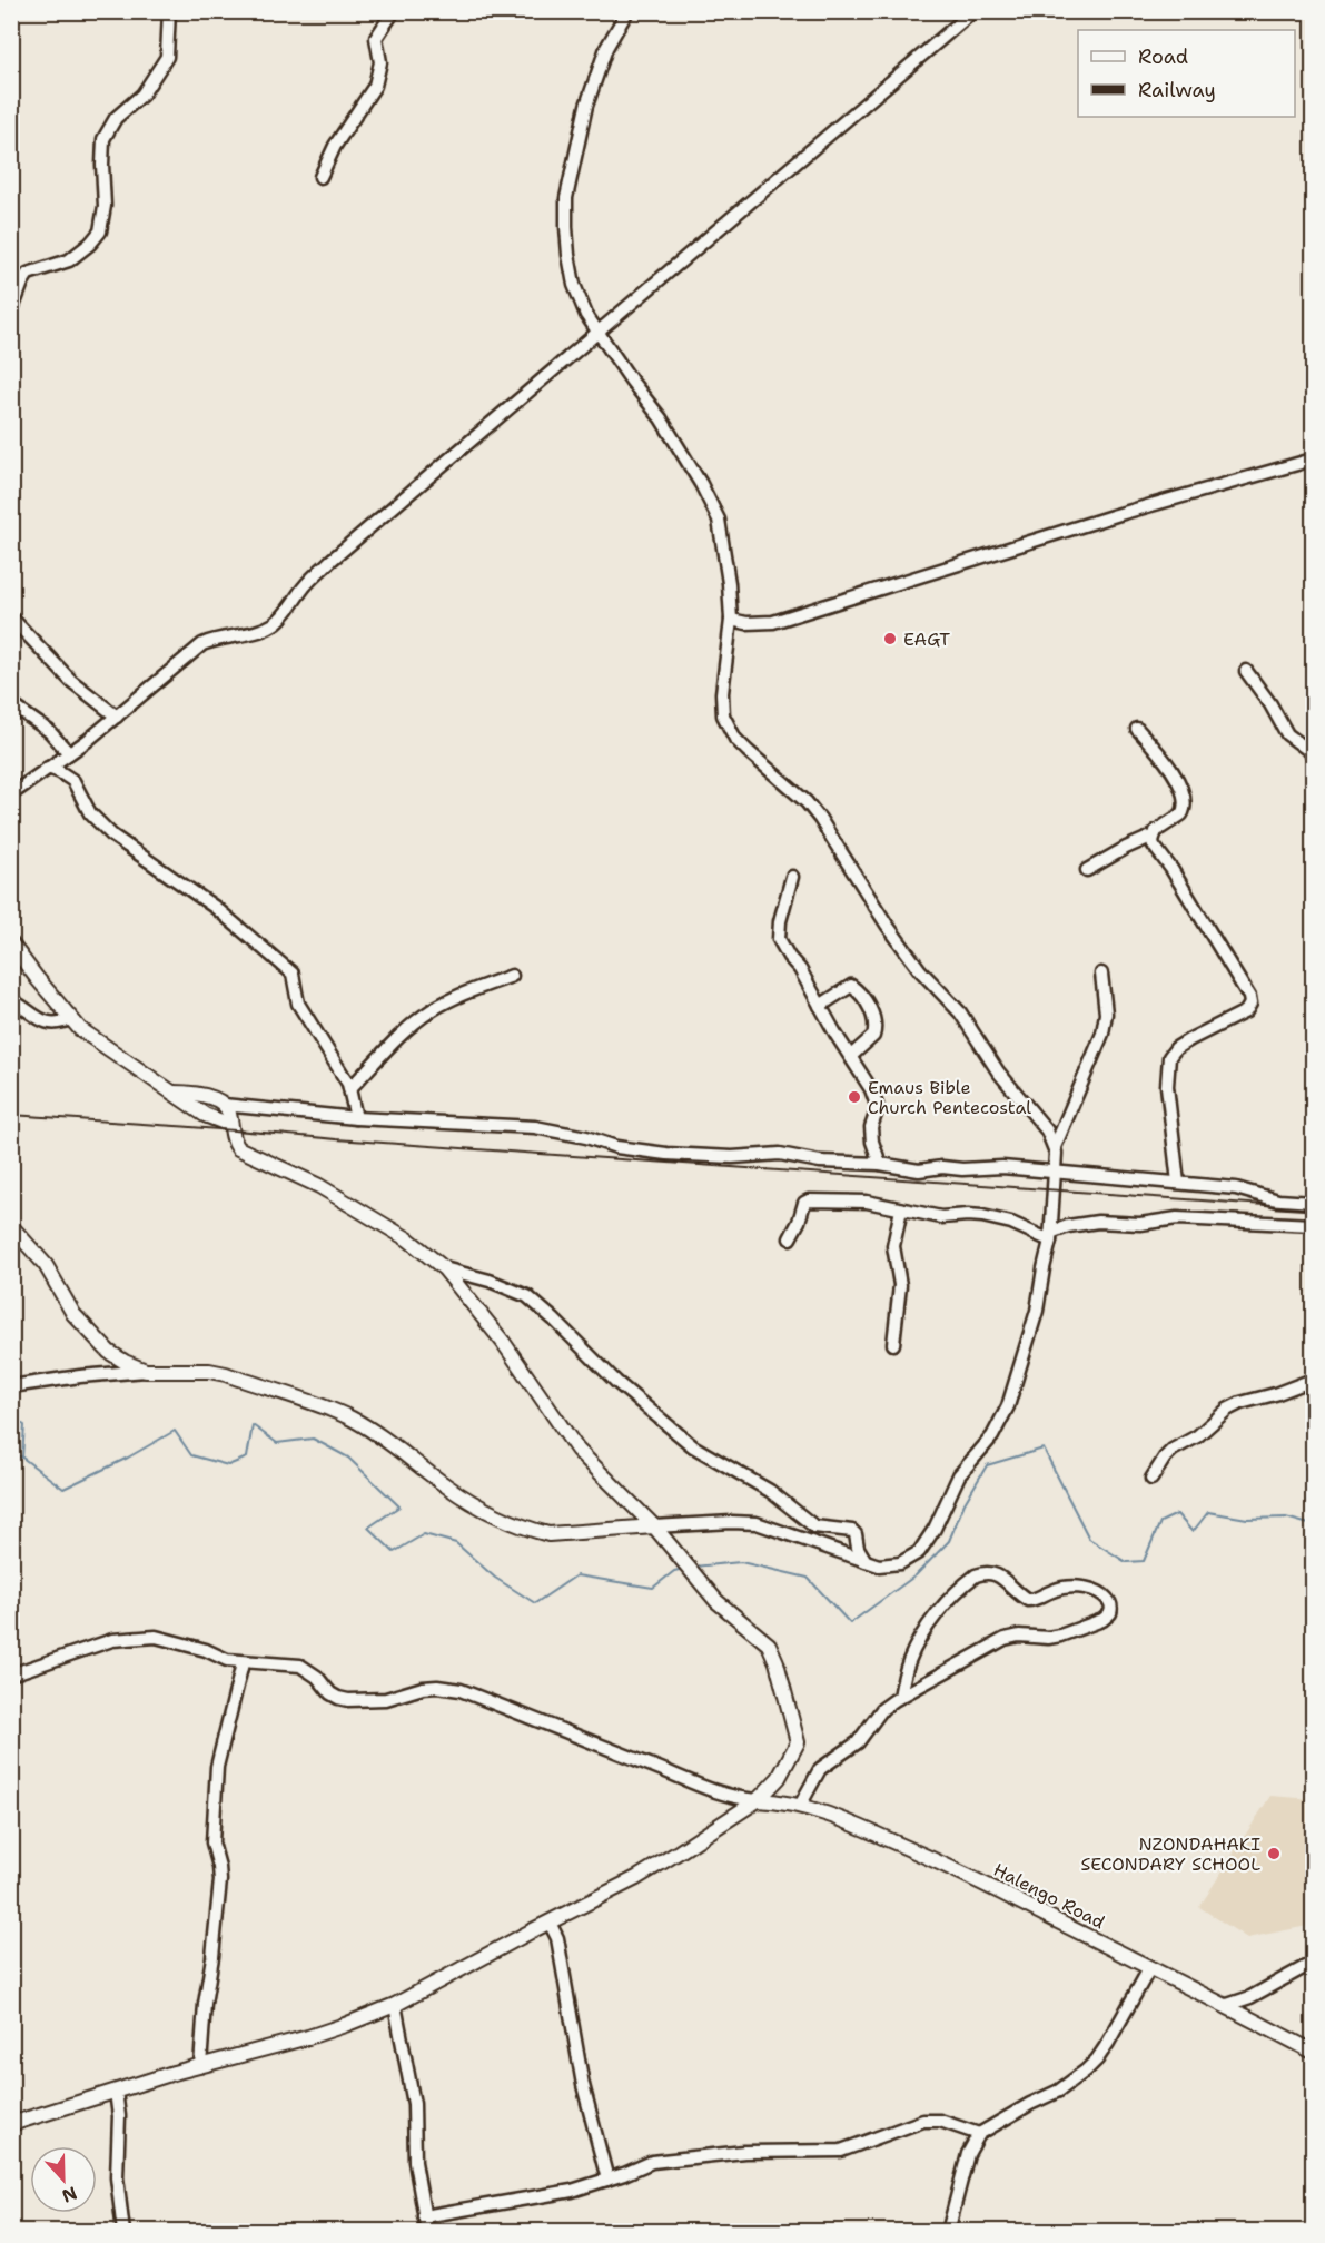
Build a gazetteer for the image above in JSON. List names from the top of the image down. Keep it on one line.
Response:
{"streets":{"street":["Halengo Road"]},"places":["EAGT","Emaus Bible Church Pentecostal","NZONDAHAKI SECONDARY SCHOOL"],"legend":["Road","Railway"],"north":"bottom"}
